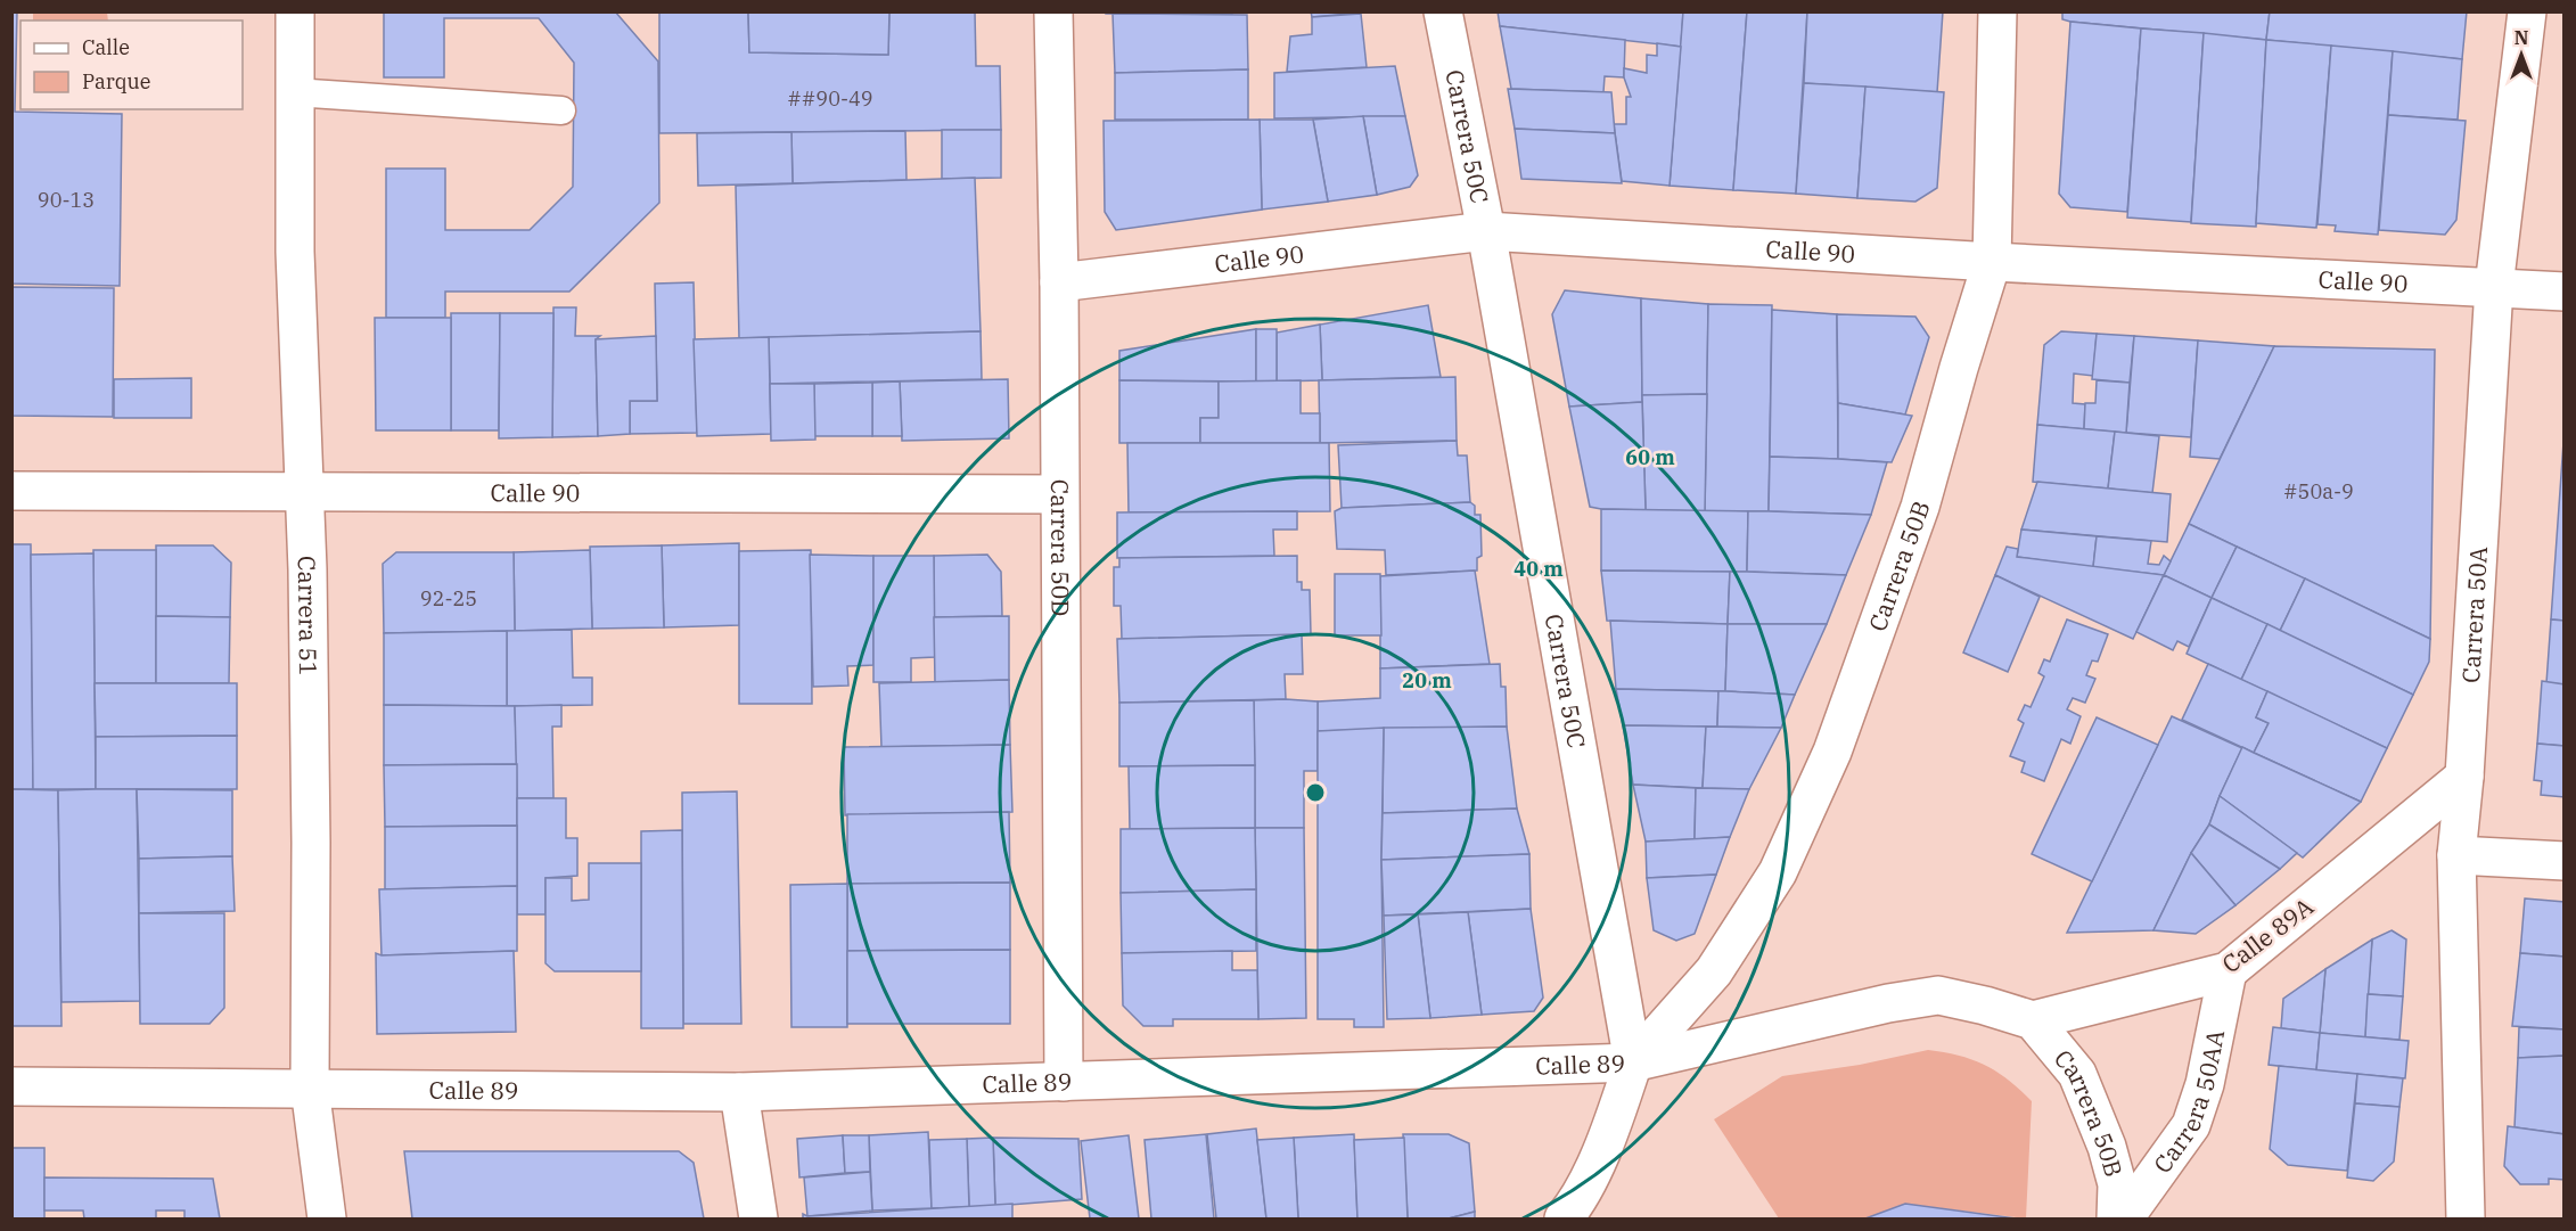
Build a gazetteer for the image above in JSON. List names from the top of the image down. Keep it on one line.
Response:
{"streets":{"street":["Carrera 50C","Calle 90","Carrera 50D","Carrera 50B","Carrera 50A","Carrera 51","Calle 89A","Calle 89","Carrera 50AA"]},"crossings":[["Carrera 50C","Calle 90"],["Carrera 50C","Carrera 50B"],["Carrera 50C","Calle 89"],["Calle 90","Carrera 50D"],["Calle 90","Carrera 50B"],["Calle 90","Carrera 50A"],["Calle 90","Carrera 51"],["Carrera 50D","Calle 89"],["Carrera 50B","Calle 89A"],["Carrera 50B","Calle 89"],["Carrera 50A","Calle 89A"],["Carrera 51","Calle 89"],["Calle 89A","Calle 89"],["Calle 89A","Carrera 50AA"]],"house_numbers":["##90-49","90-13","#50a-9","92-25"],"legend":["Calle","Parque"],"north":"top","rings":["60 m","40 m","20 m"]}
